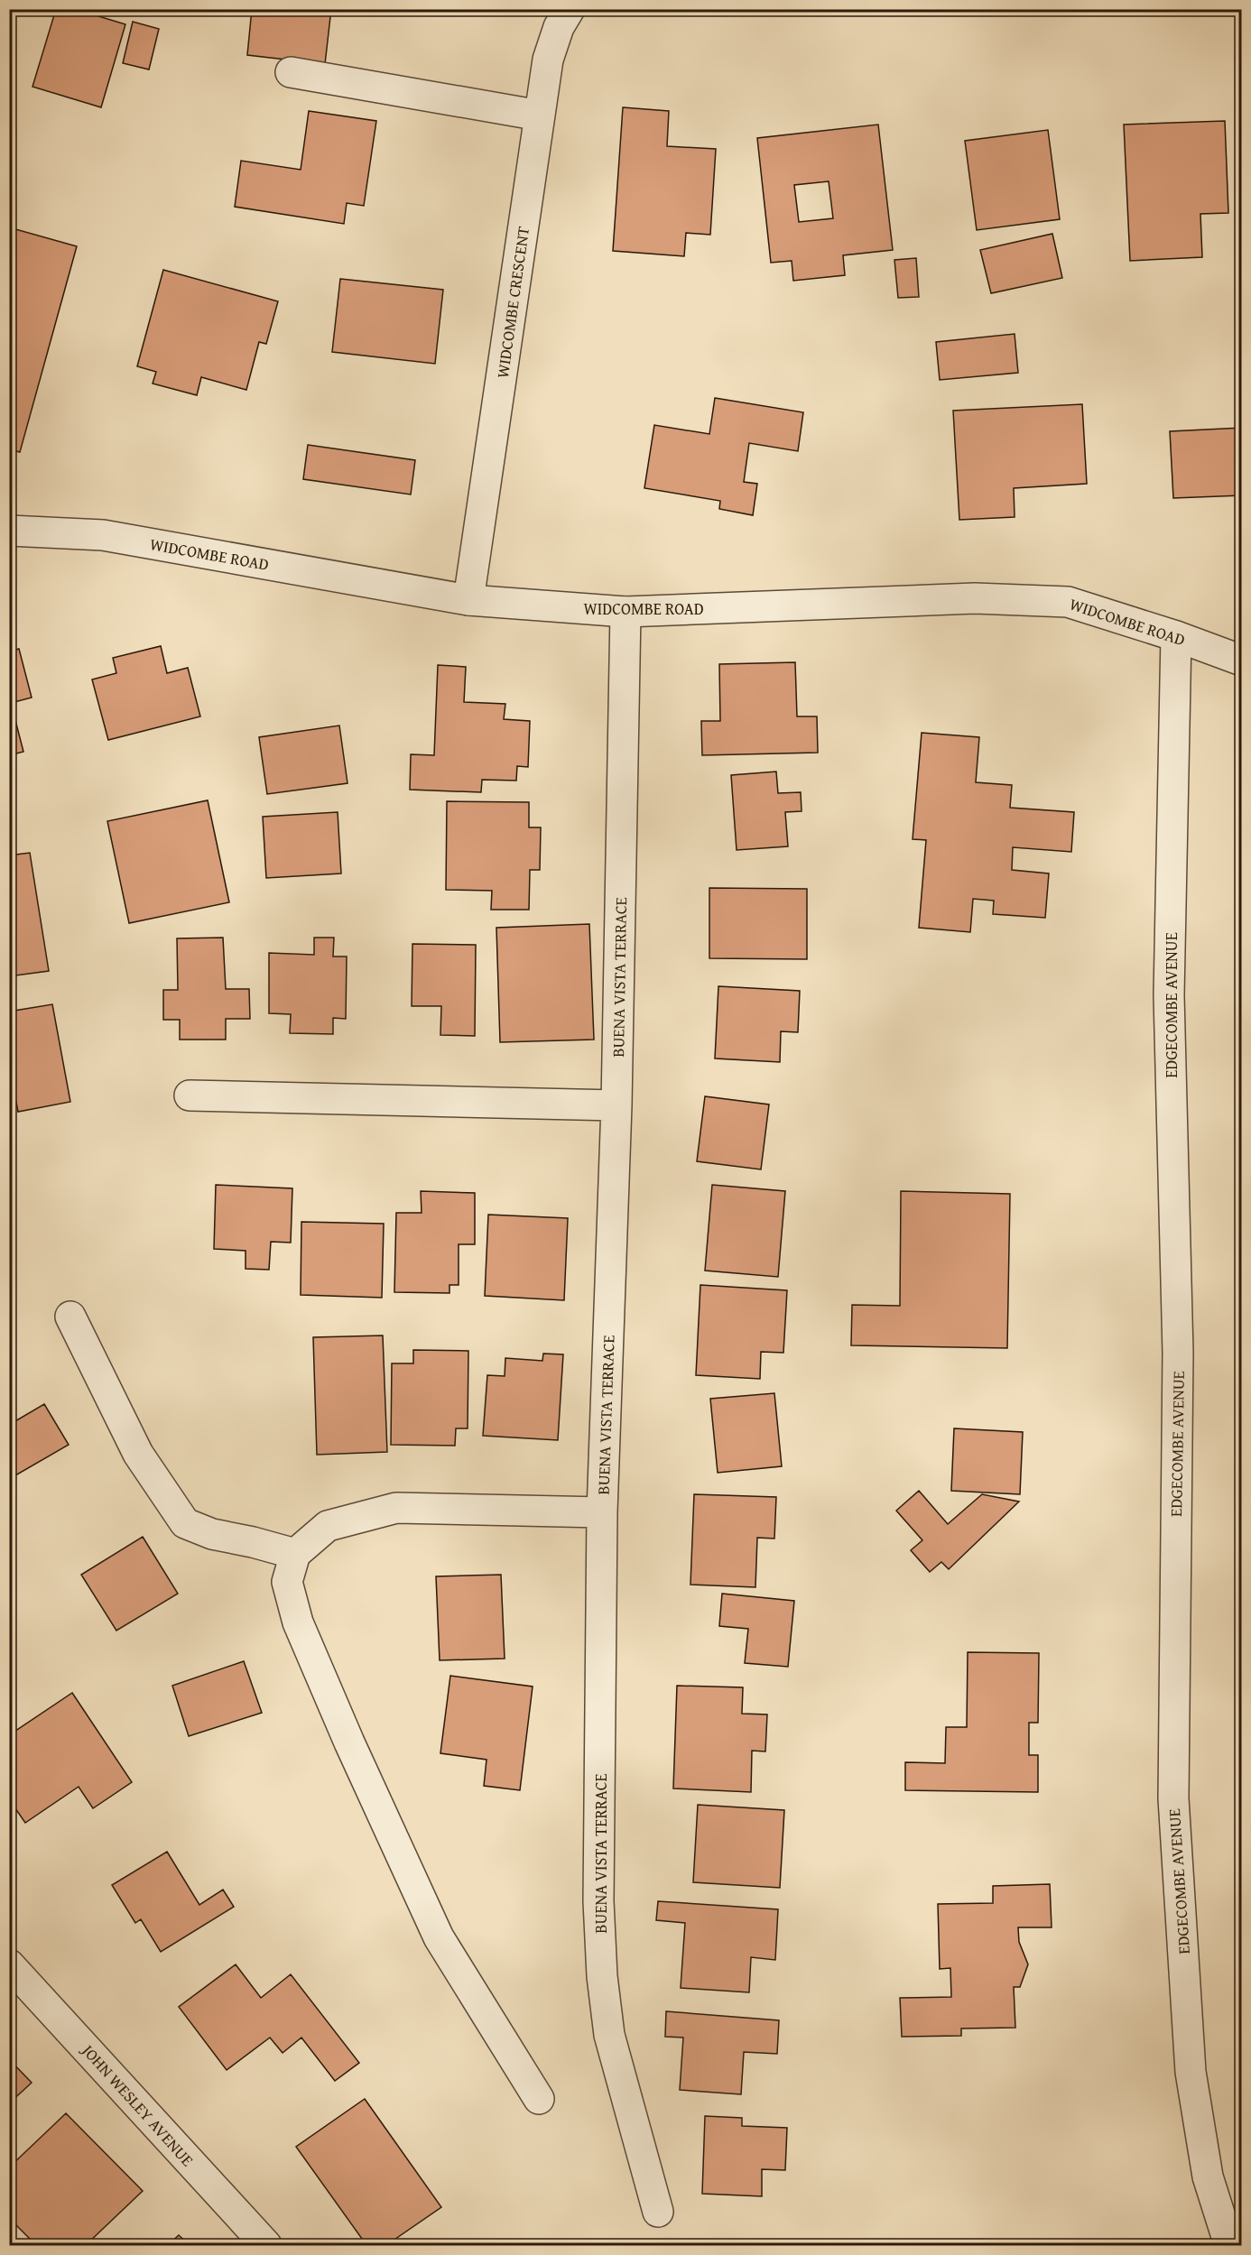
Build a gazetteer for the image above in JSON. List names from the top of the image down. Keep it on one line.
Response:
{"streets":{"street":["WIDCOMBE CRESCENT","WIDCOMBE ROAD","BUENA VISTA TERRACE","EDGECOMBE AVENUE","JOHN WESLEY AVENUE"]},"crossings":[["WIDCOMBE CRESCENT","WIDCOMBE ROAD"],["WIDCOMBE ROAD","BUENA VISTA TERRACE"],["WIDCOMBE ROAD","EDGECOMBE AVENUE"]]}
